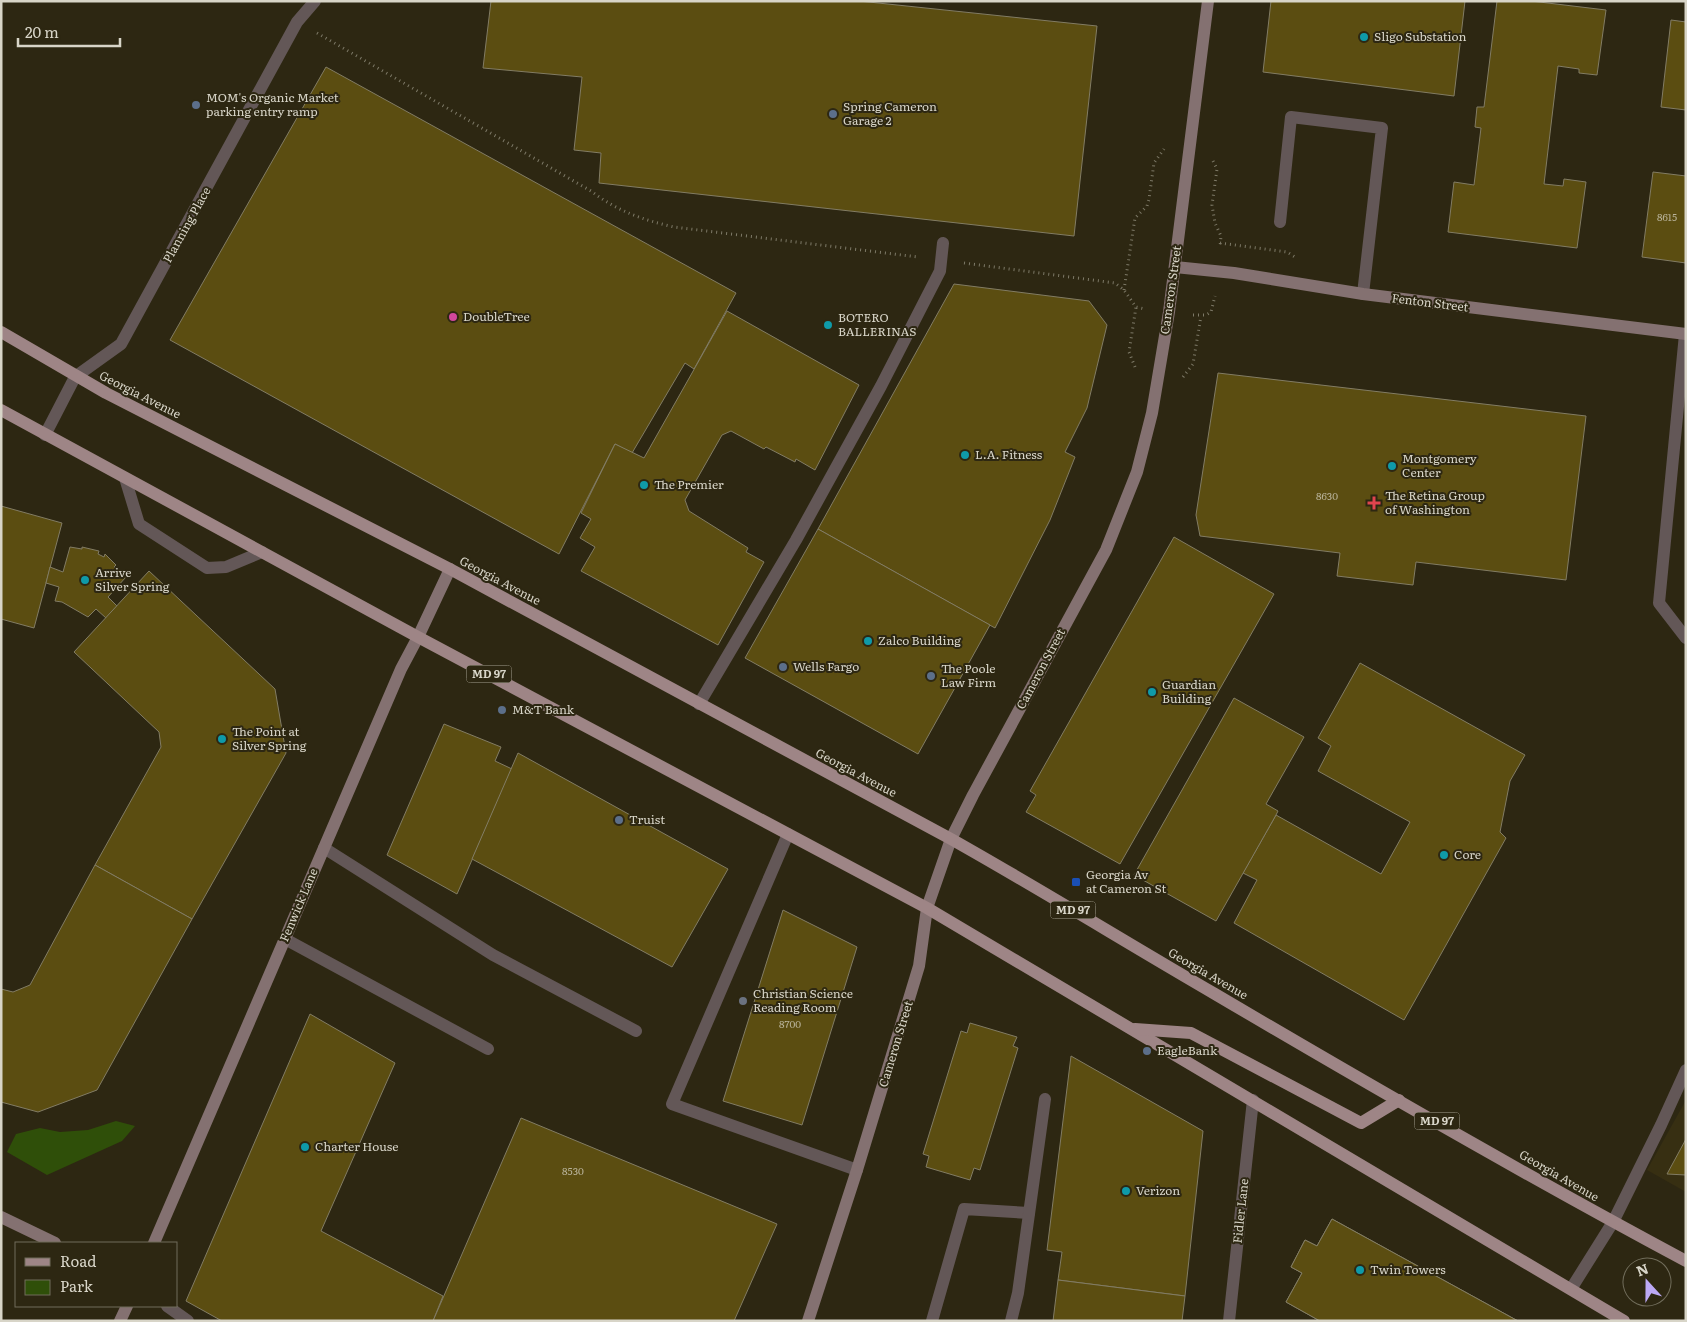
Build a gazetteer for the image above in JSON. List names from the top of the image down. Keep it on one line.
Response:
{"streets":{"main road":["Georgia Avenue","MD 97"],"street":["Planning Place","Cameron Street","Fenton Street","Fenwick Lane","Fidler Lane"]},"crossings":[["Planning Place","Georgia Avenue"],["Planning Place","MD 97"],["Cameron Street","Fenton Street"],["Cameron Street","Georgia Avenue"],["Cameron Street","MD 97"],["Georgia Avenue","MD 97"],["Georgia Avenue","Fenwick Lane"],["MD 97","Fenwick Lane"],["MD 97","Fidler Lane"]],"places":{"other":["Sligo Substation","MOM's Organic Market parking entry ramp","Spring Cameron Garage 2","DoubleTree","BOTERO BALLERINAS","L.A. Fitness","Montgomery Center","The Premier","Arrive Silver Spring","Zalco Building","Wells Fargo","The Poole Law Firm","Guardian Building","M&T Bank","The Point at Silver Spring","Truist","Core","Christian Science Reading Room","EagleBank","Charter House","Verizon","Twin Towers"],"health":["The Retina Group of Washington"],"transit":["Georgia Av at Cameron St"]},"house_numbers":["8615","8630","8700","8530"],"legend":["Road","Park"],"scale_bar":"20 m","north":"top"}
